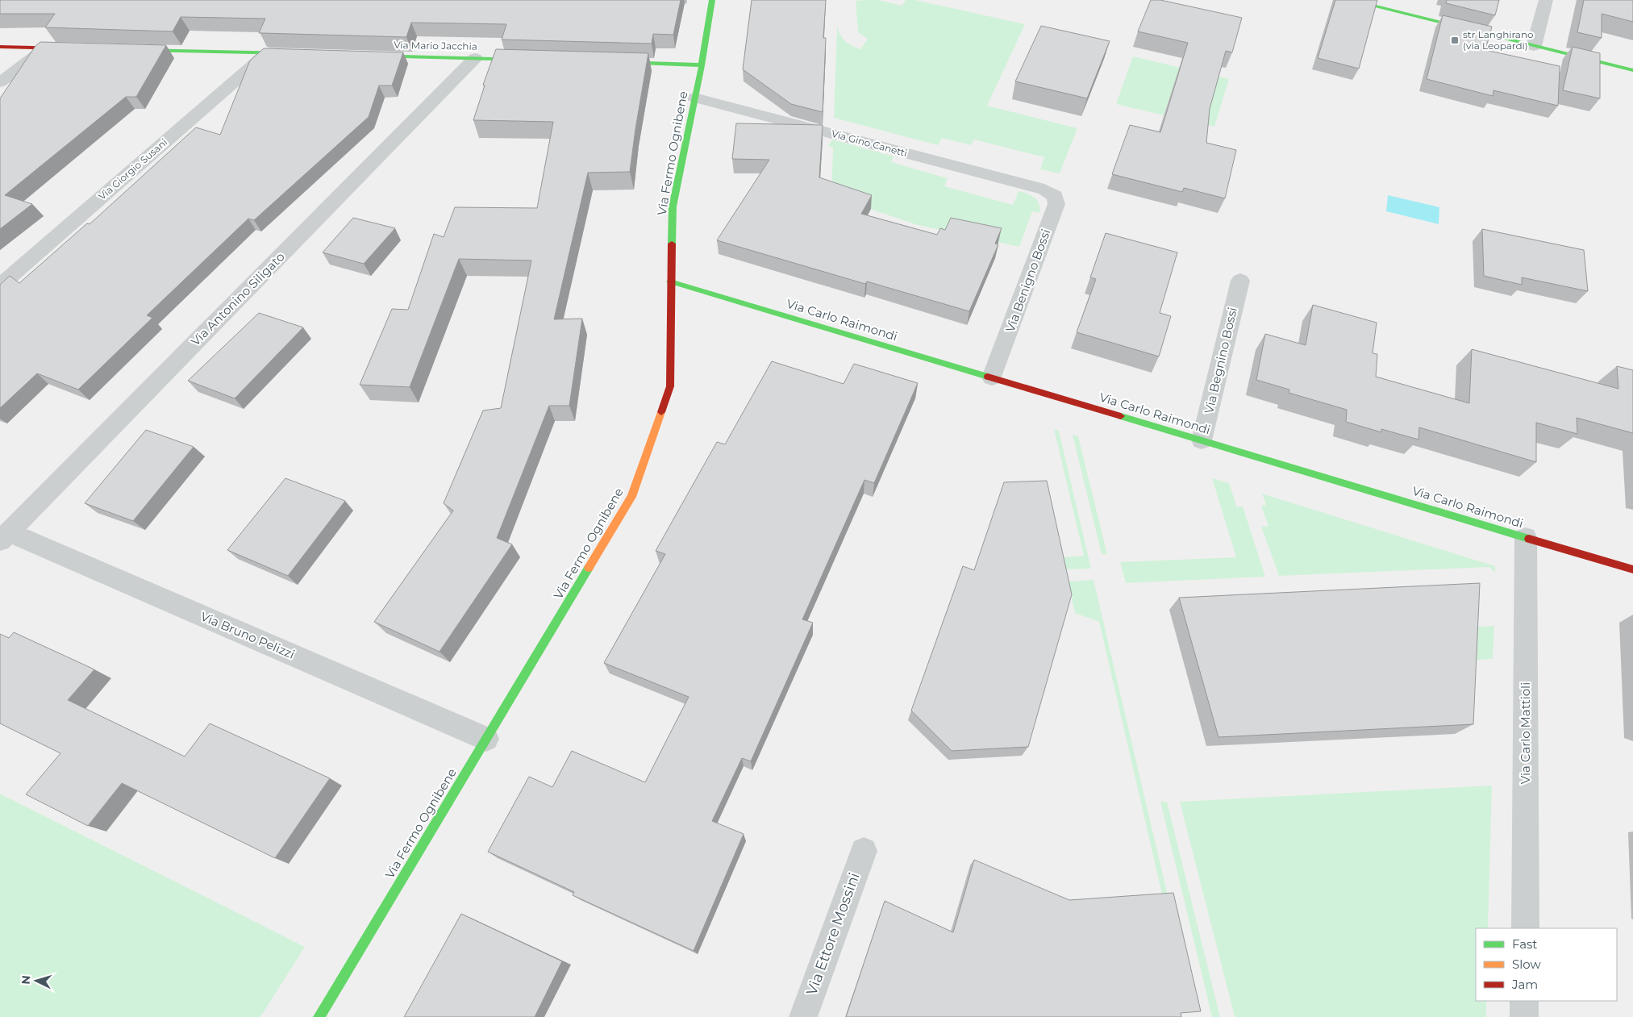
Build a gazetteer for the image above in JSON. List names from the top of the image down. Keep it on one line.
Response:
{"streets":{"street":["Via Mario Jacchia","Via Gino Canetti","Via Fermo Ognibene","Via Giorgio Susani","Via Benigno Bossi","Via Antonino Siligato","Via Carlo Raimondi","Via Begnino Bossi","Via Bruno Pelizzi","Via Carlo Mattioli","Via Ettore Mossini"]},"crossings":[["Via Mario Jacchia","Via Antonino Siligato"],["Via Gino Canetti","Via Fermo Ognibene"],["Via Gino Canetti","Via Benigno Bossi"],["Via Fermo Ognibene","Via Carlo Raimondi"],["Via Fermo Ognibene","Via Bruno Pelizzi"],["Via Benigno Bossi","Via Carlo Raimondi"],["Via Antonino Siligato","Via Bruno Pelizzi"],["Via Carlo Raimondi","Via Begnino Bossi"],["Via Carlo Raimondi","Via Carlo Mattioli"]],"places":{"transit":["str Langhirano (via Leopardi)"]},"legend":["Fast","Slow","Jam"],"north":"left"}
